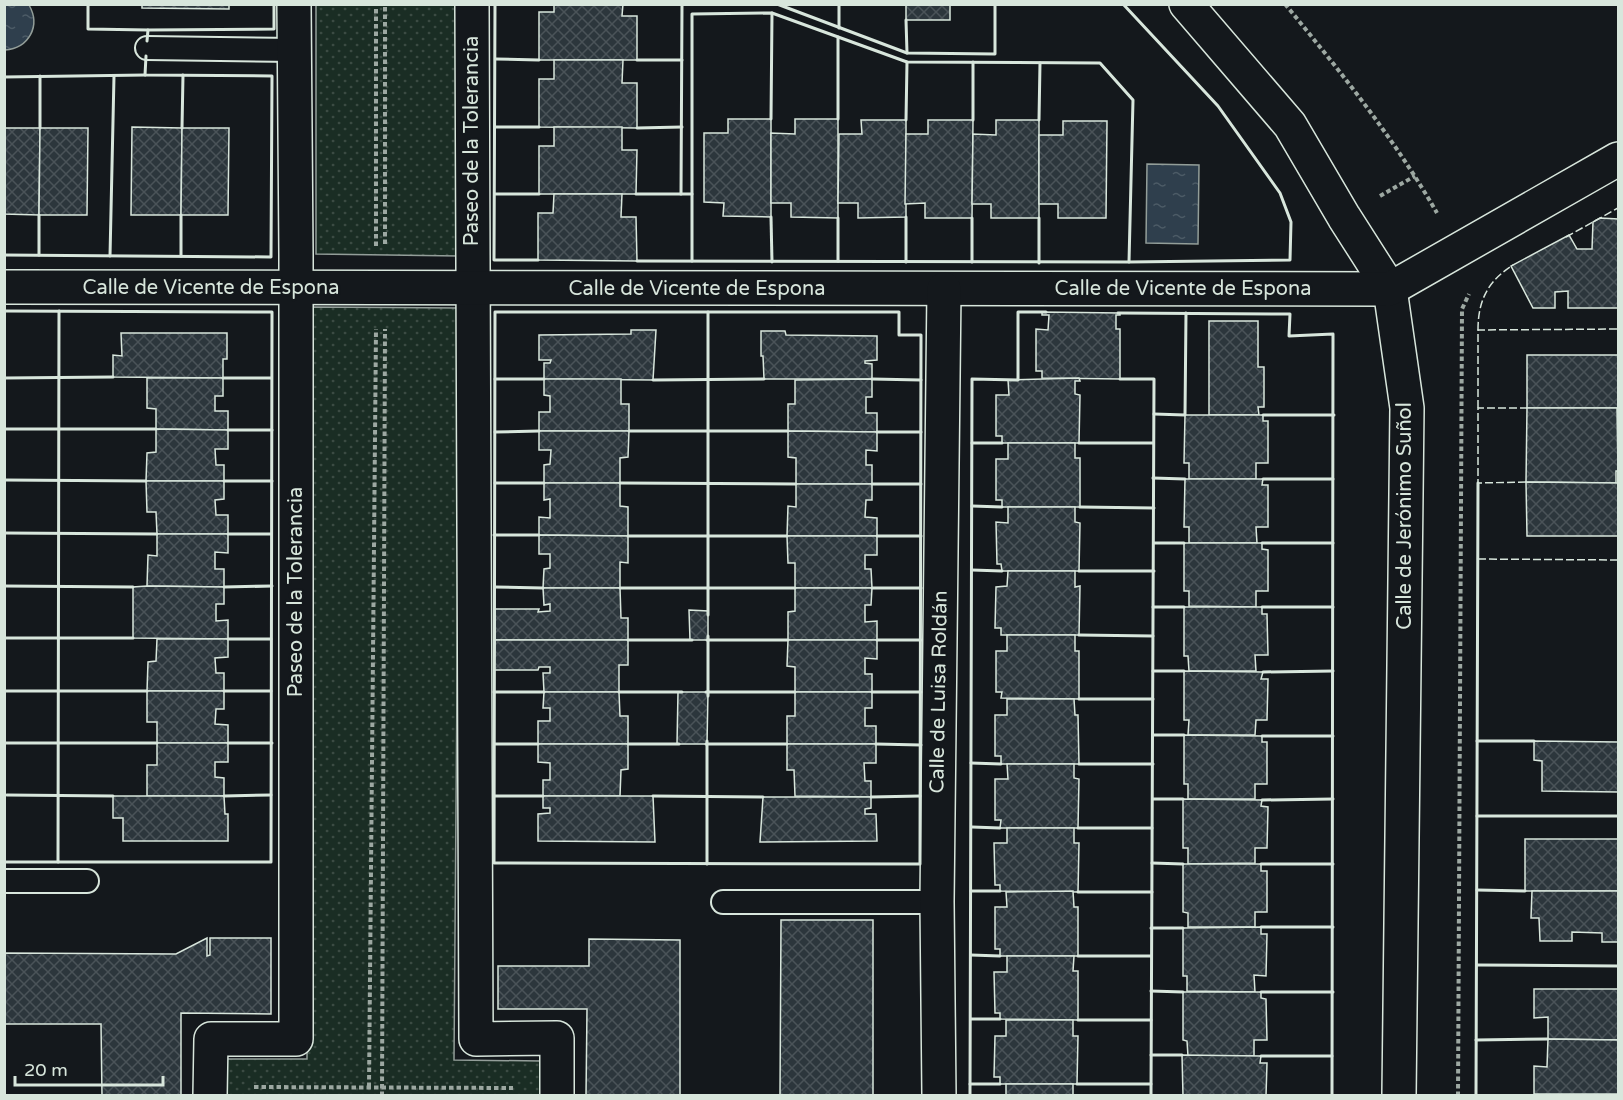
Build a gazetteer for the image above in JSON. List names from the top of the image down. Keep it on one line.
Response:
{"streets":{"street":["Paseo de la Tolerancia","Calle de Vicente de Espona","Calle de Jerónimo Suñol","Calle de Luisa Roldán"]},"crossings":[["Paseo de la Tolerancia","Calle de Vicente de Espona"],["Calle de Vicente de Espona","Calle de Jerónimo Suñol"],["Calle de Vicente de Espona","Calle de Luisa Roldán"]],"scale_bar":"20 m"}
